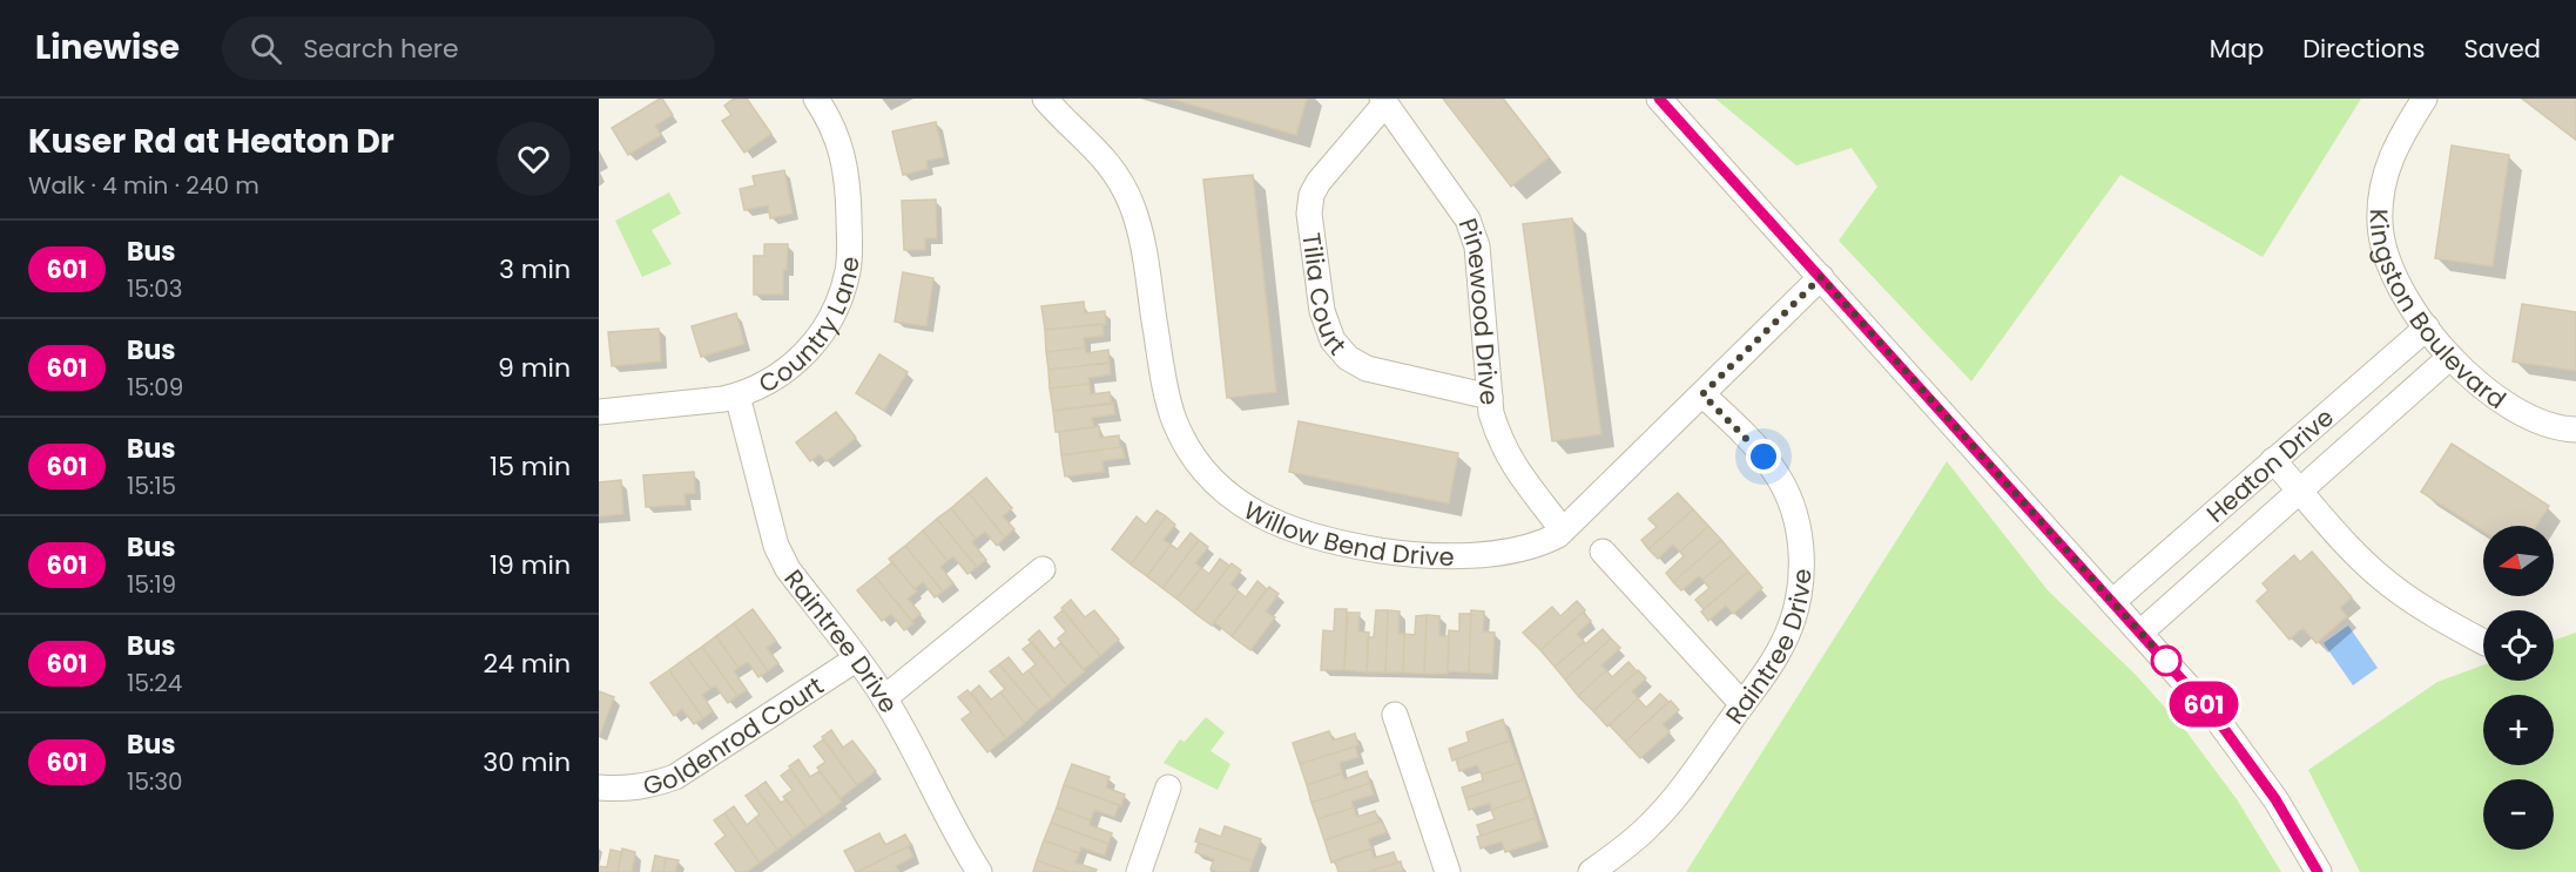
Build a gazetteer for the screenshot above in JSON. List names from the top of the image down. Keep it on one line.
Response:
{"streets":{"street":["Tilia Court","Kingston Boulevard","Pinewood Drive","Country Lane","Heaton Drive","Willow Bend Drive","Raintree Drive","Goldenrod Court"]},"crossings":[["Tilia Court","Pinewood Drive"],["Kingston Boulevard","Heaton Drive"],["Pinewood Drive","Willow Bend Drive"],["Country Lane","Raintree Drive"],["Willow Bend Drive","Raintree Drive"],["Raintree Drive","Goldenrod Court"]],"lines":["bus line 601"],"north":"left","page":{"header":"Linewise","search":"Search here","nav":["Map","Directions","Saved"],"heading":["Kuser Rd at Heaton Dr","Walk · 4 min · 240 m"],"on_map":"601","list":[{"mark":"601","name":"Bus","note":"15:03","value":"3 min"},{"mark":"601","name":"Bus","note":"15:09","value":"9 min"},{"mark":"601","name":"Bus","note":"15:15","value":"15 min"},{"mark":"601","name":"Bus","note":"15:19","value":"19 min"},{"mark":"601","name":"Bus","note":"15:24","value":"24 min"},{"mark":"601","name":"Bus","note":"15:30","value":"30 min"}],"map_buttons":["+","−"]}}
